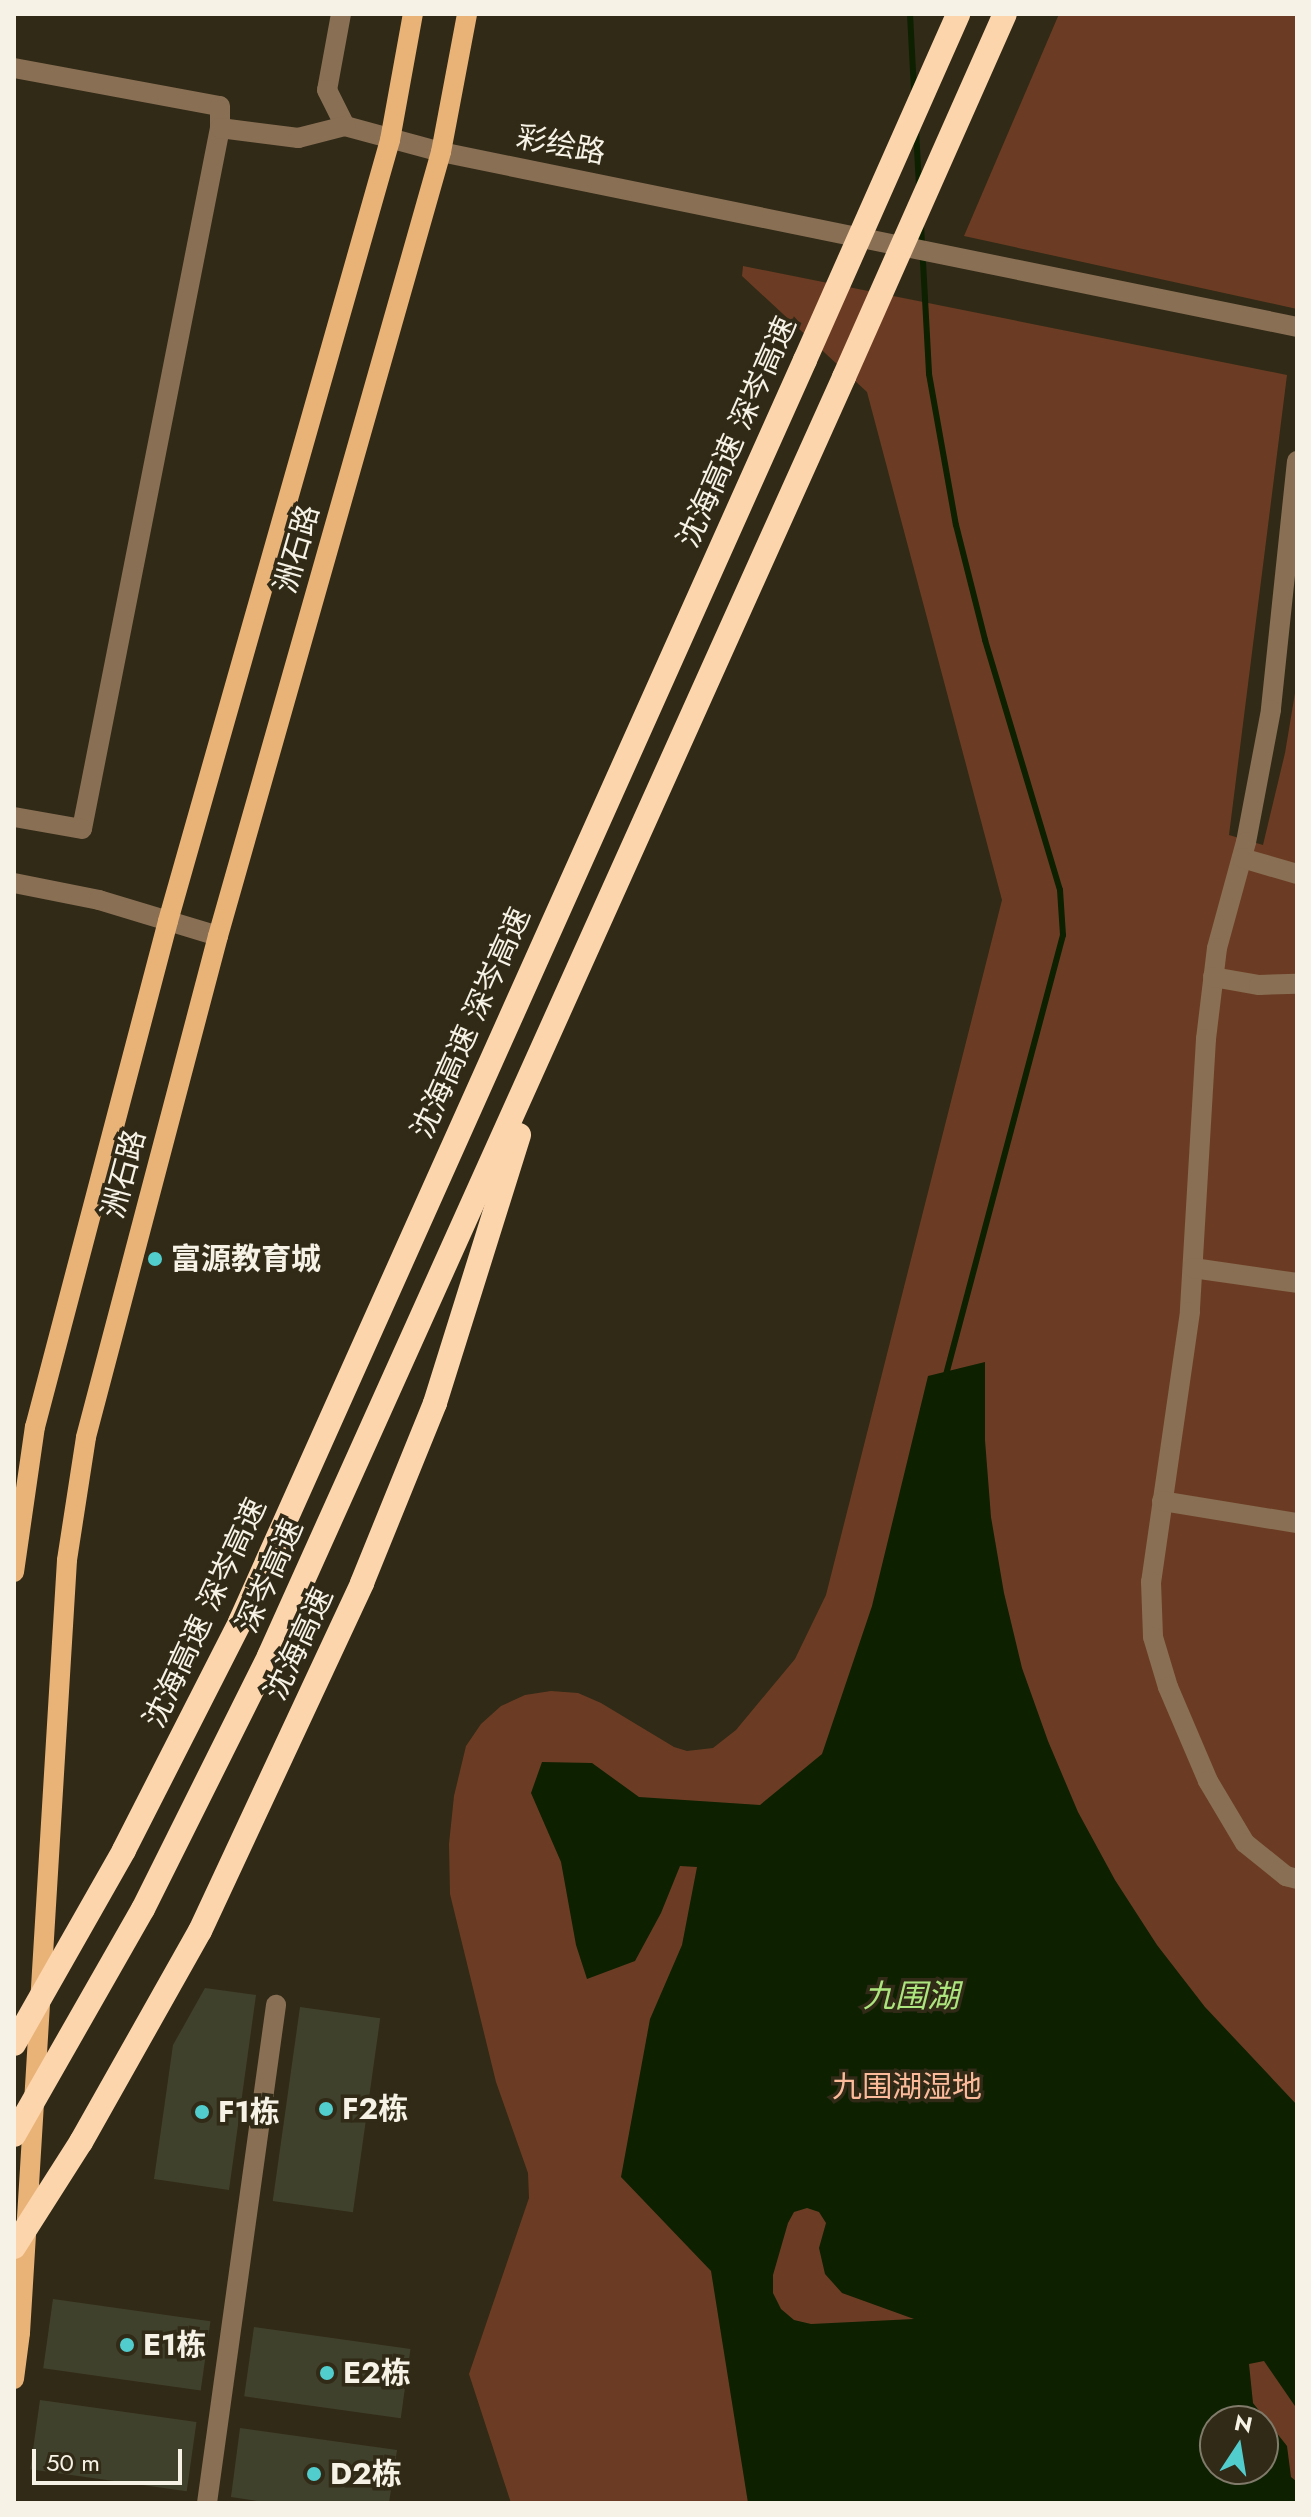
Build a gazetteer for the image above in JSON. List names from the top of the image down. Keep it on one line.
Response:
{"streets":{"highway":["沈海高速 深岑高速","深岑高速","沈海高速"],"main road":["洲石路"],"street":["彩绘路"]},"crossings":[["彩绘路","洲石路"],["深岑高速","沈海高速"]],"water":["九围湖"],"parks":["九围湖湿地"],"places":["富源教育城","F2栋","F1栋","E1栋","E2栋","D2栋"],"scale_bar":"50 m","north":"top"}
